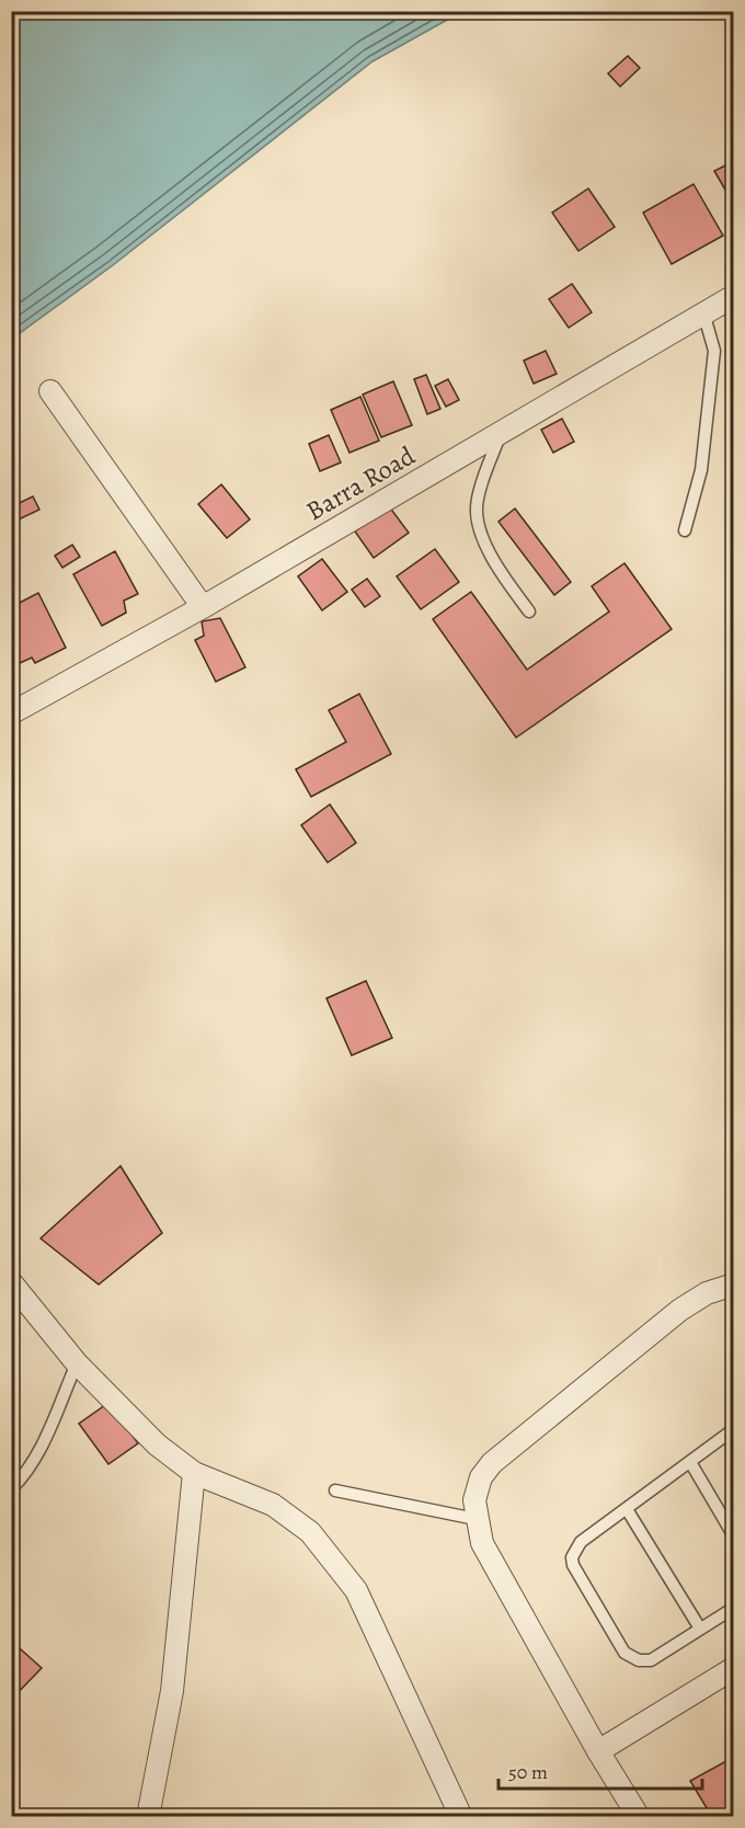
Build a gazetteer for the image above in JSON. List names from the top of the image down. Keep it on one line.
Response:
{"streets":{"street":["Barra Road"]},"scale_bar":"50 m"}
